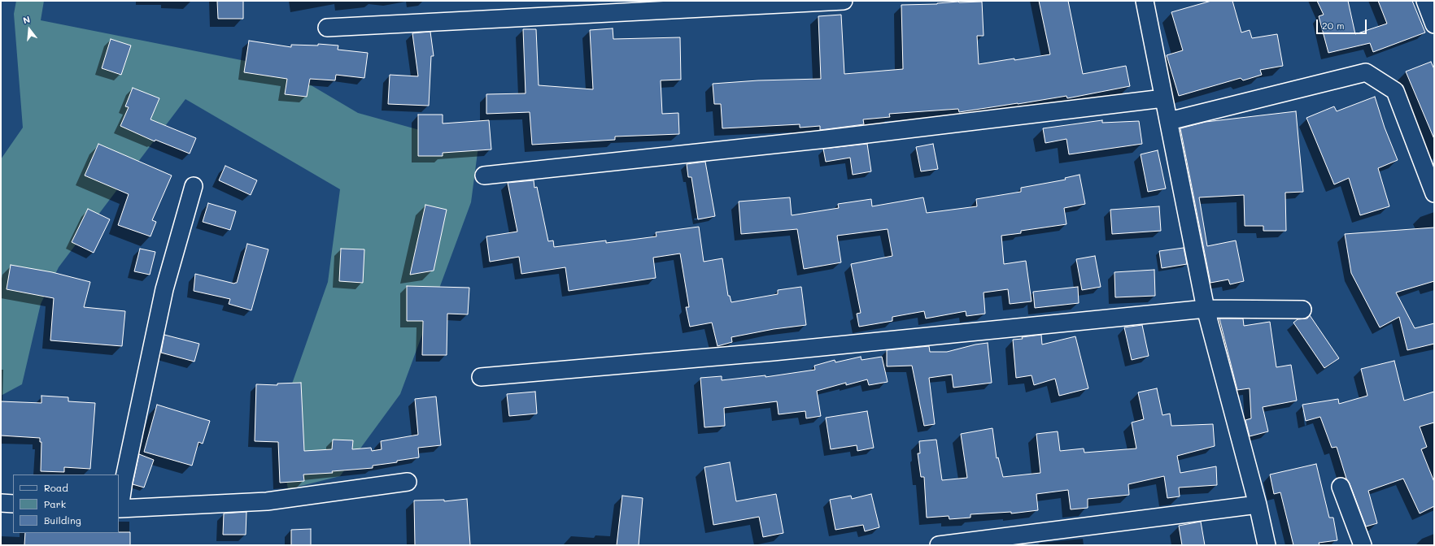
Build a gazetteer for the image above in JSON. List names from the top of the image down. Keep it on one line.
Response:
{"legend":["Road","Park","Building"],"scale_bar":"20 m","north":"top"}
